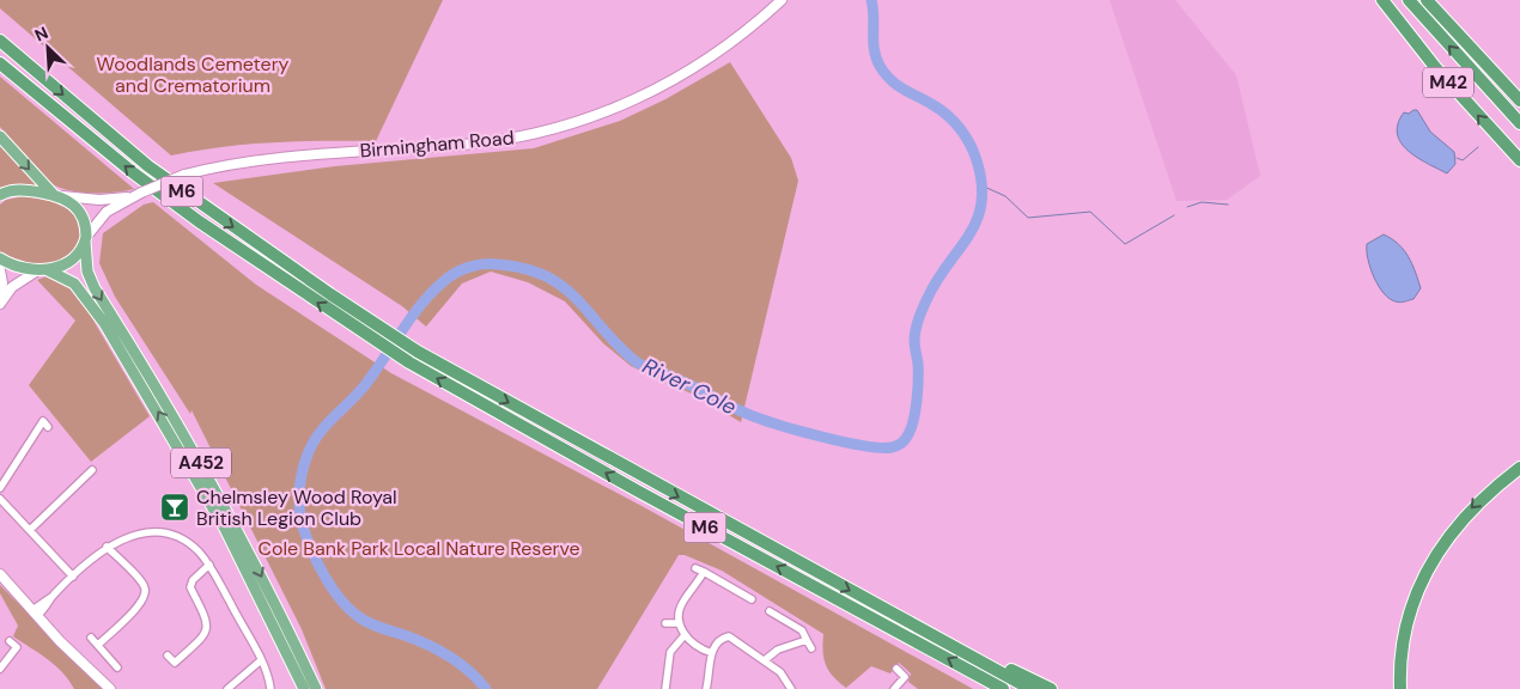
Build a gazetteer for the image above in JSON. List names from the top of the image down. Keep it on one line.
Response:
{"streets":{"highway":["M42","M6","A452"],"main road":["Birmingham Road"]},"crossings":[["Birmingham Road","A452"]],"water":["River Cole"],"parks":["Woodlands Cemetery and Crematorium","Cole Bank Park Local Nature Reserve"],"places":{"bar":["Chelmsley Wood Royal British Legion Club"]},"north":"top left"}
